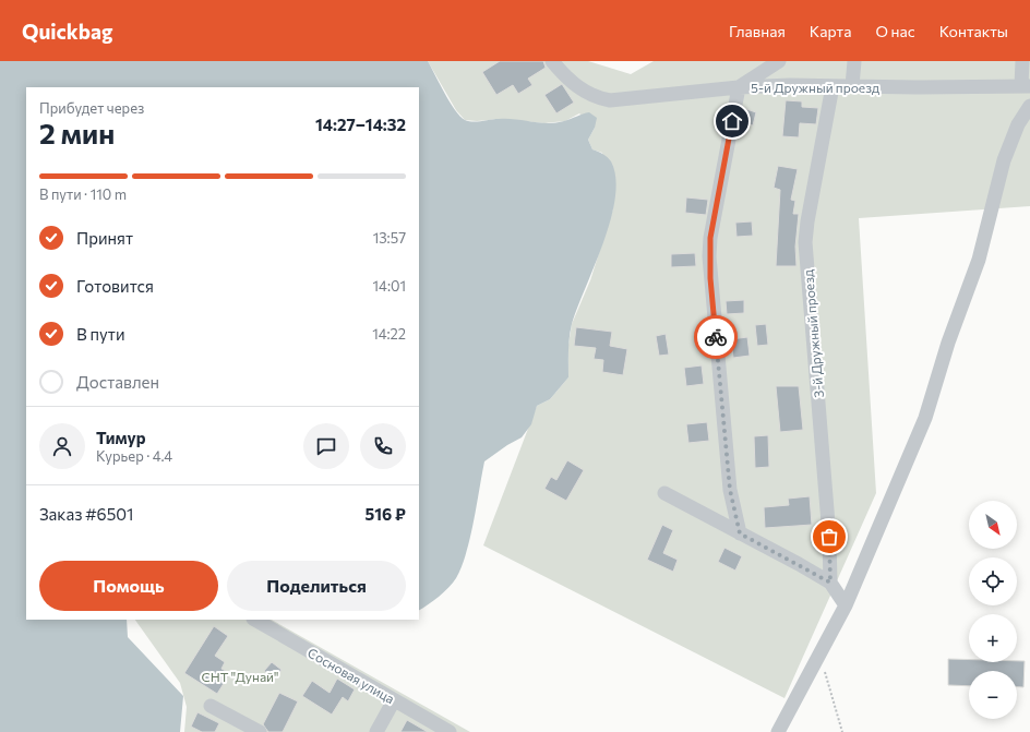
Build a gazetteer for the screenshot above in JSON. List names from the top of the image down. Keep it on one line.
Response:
{"streets":{"street":["5-й Дружный проезд","3-й Дружный проезд","Сосновая улица"]},"crossings":[["5-й Дружный проезд","3-й Дружный проезд"]],"parks":["СНТ \"Дунай\""],"north":"bottom right","page":{"header":"Quickbag","nav":["Главная","Карта","О нас","Контакты"],"heading":["2 мин","Прибудет через","14:27–14:32"],"panel":["Тимур","Курьер · 4.4","Заказ #6501","516 ₽"],"bar":"В пути · 110 m","list":[["Принят","13:57"],["Готовится","14:01"],["В пути","14:22"],"Доставлен"],"map_buttons":["+","−"],"buttons":["Помощь","Поделиться"]}}
